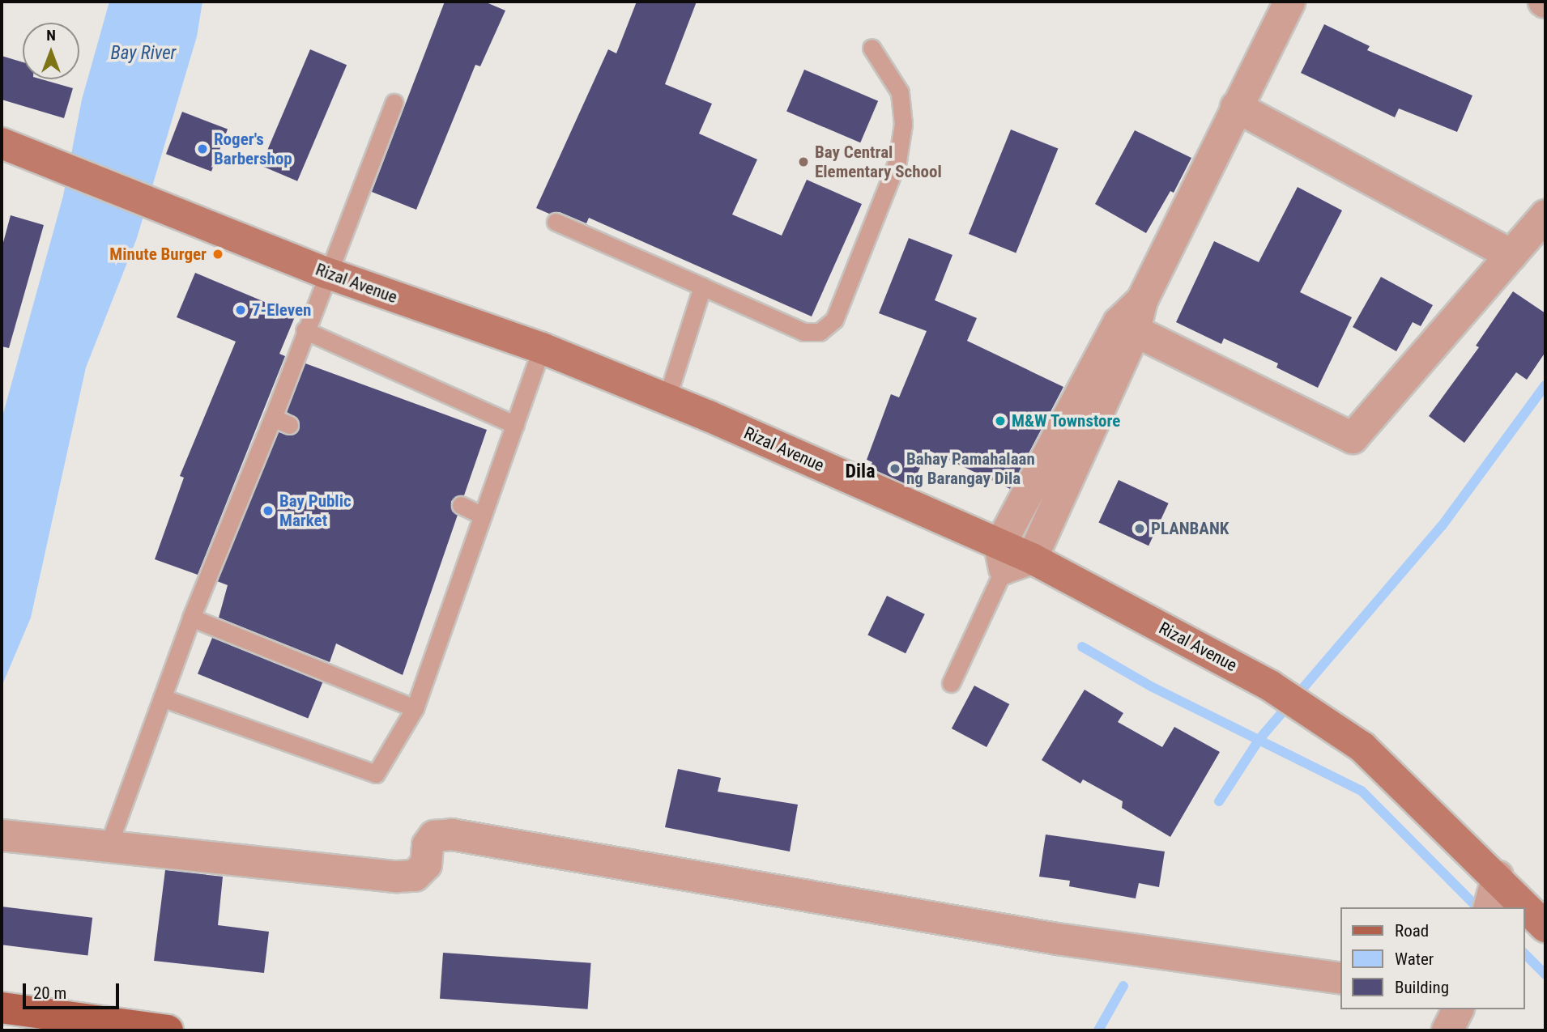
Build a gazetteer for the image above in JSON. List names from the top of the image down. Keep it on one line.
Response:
{"streets":{"main road":["Rizal Avenue"]},"districts":["Dila"],"water":["Bay River"],"places":["Roger's Barbershop","Bay Central Elementary School","Minute Burger","7-Eleven","M&W Townstore","Bahay Pamahalaan ng Barangay Dila","Bay Public Market","PLANBANK"],"legend":["Road","Water","Building"],"scale_bar":"20 m","north":"top"}
